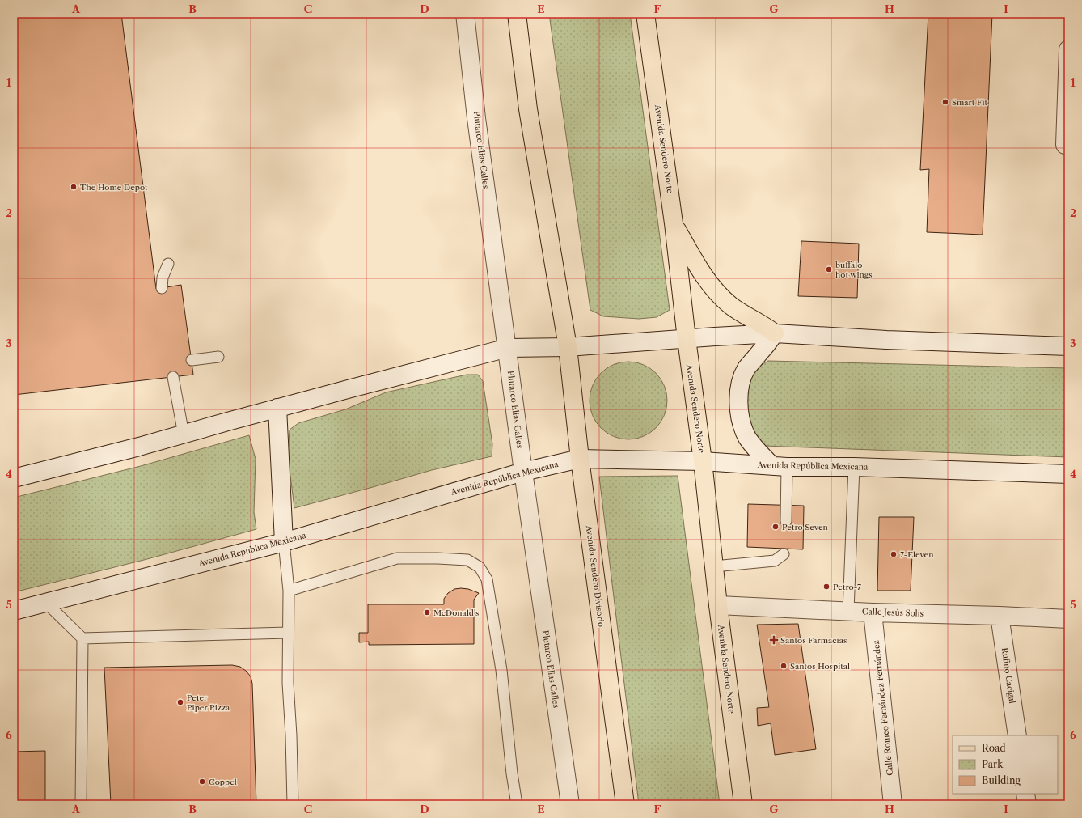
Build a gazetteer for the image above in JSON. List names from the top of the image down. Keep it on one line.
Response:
{"streets":{"main road":["Avenida Sendero Norte","Plutarco Elias Calles","Avenida República Mexicana","Avenida Sendero Divisorio","Calle Jesús Solís","Rufino Cacigal","Calle Romeo Fernández Fernández"]},"crossings":[["Avenida Sendero Norte","Avenida República Mexicana"],["Avenida Sendero Norte","Calle Jesús Solís"],["Plutarco Elias Calles","Avenida República Mexicana"],["Avenida República Mexicana","Avenida Sendero Divisorio"],["Calle Jesús Solís","Rufino Cacigal"],["Calle Jesús Solís","Calle Romeo Fernández Fernández"]],"places":{"other":["Smart Fit","The Home Depot","buffalo hot wings","Petro Seven","7-Eleven","Petro-7","McDonald's","Santos Hospital","Peter Piper Pizza","Coppel"],"health":["Santos Farmacias"]},"legend":["Road","Park","Building"],"grid":{"columns":["A","B","C","D","E","F","G","H","I"],"rows":["1","2","3","4","5","6"]}}
